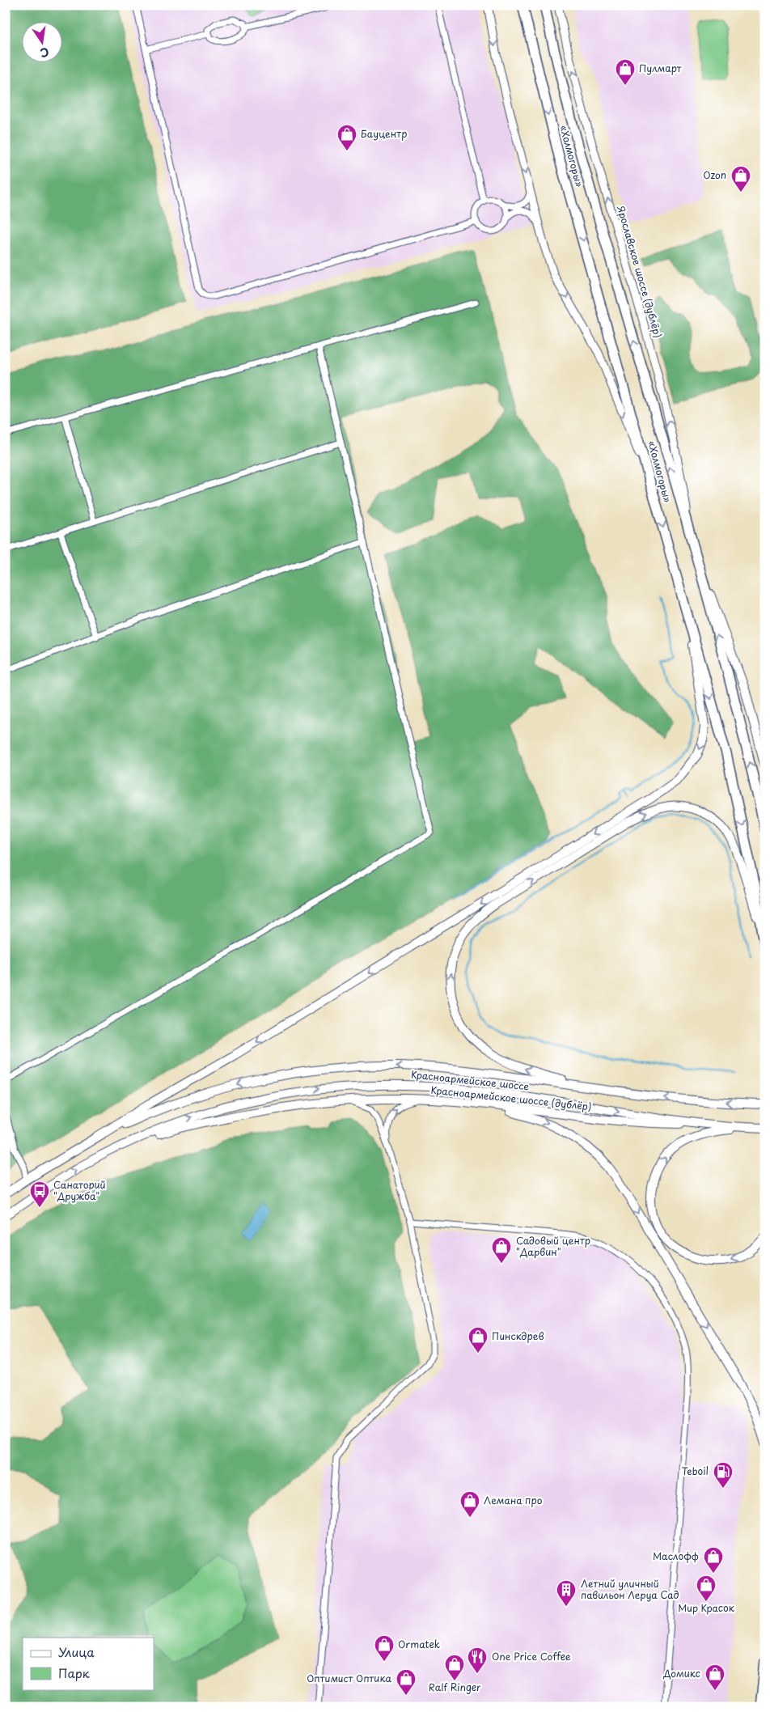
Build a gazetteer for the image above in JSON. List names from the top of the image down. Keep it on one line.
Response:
{"streets":{"highway":["«Холмогоры»"],"main road":["Красноармейское шоссе","Красноармейское шоссе (дублёр)"],"street":["Ярославское шоссе (дублёр)"]},"crossings":[["«Холмогоры»","Ярославское шоссе (дублёр)"],["Красноармейское шоссе","Красноармейское шоссе (дублёр)"]],"places":{"shop":["Пулмарт","Бауцентр","Ozon","Садовый центр \"Дарвин\"","Пинскдрев","Лемана про","Маслофф","Мир Красок","Ormatek","Ralf Ringer","Домикс","Оптимист Оптика"],"bus stop":["Санаторий \"Дружба\""],"fuel station":["Teboil"],"building":["Летний уличный павильон Леруа Сад"],"restaurant":["One Price Coffee"]},"legend":["Улица","Парк"],"north":"bottom"}
